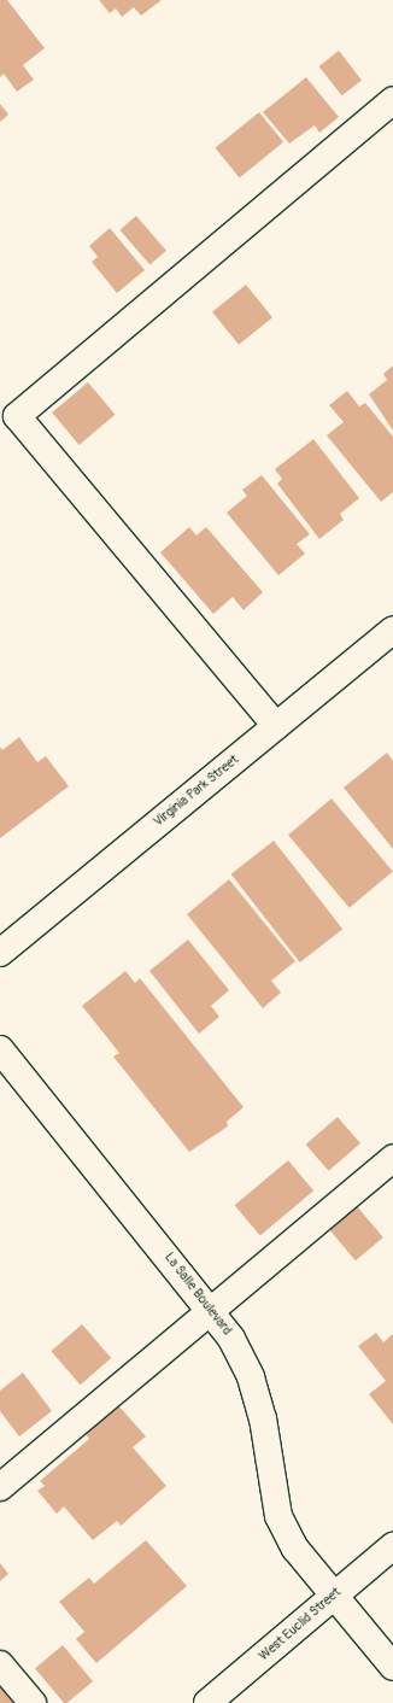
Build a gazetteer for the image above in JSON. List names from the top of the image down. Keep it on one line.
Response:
{"streets":{"street":["Virginia Park Street","La Salle Boulevard","West Euclid Street"]},"crossings":[["La Salle Boulevard","West Euclid Street"]]}
